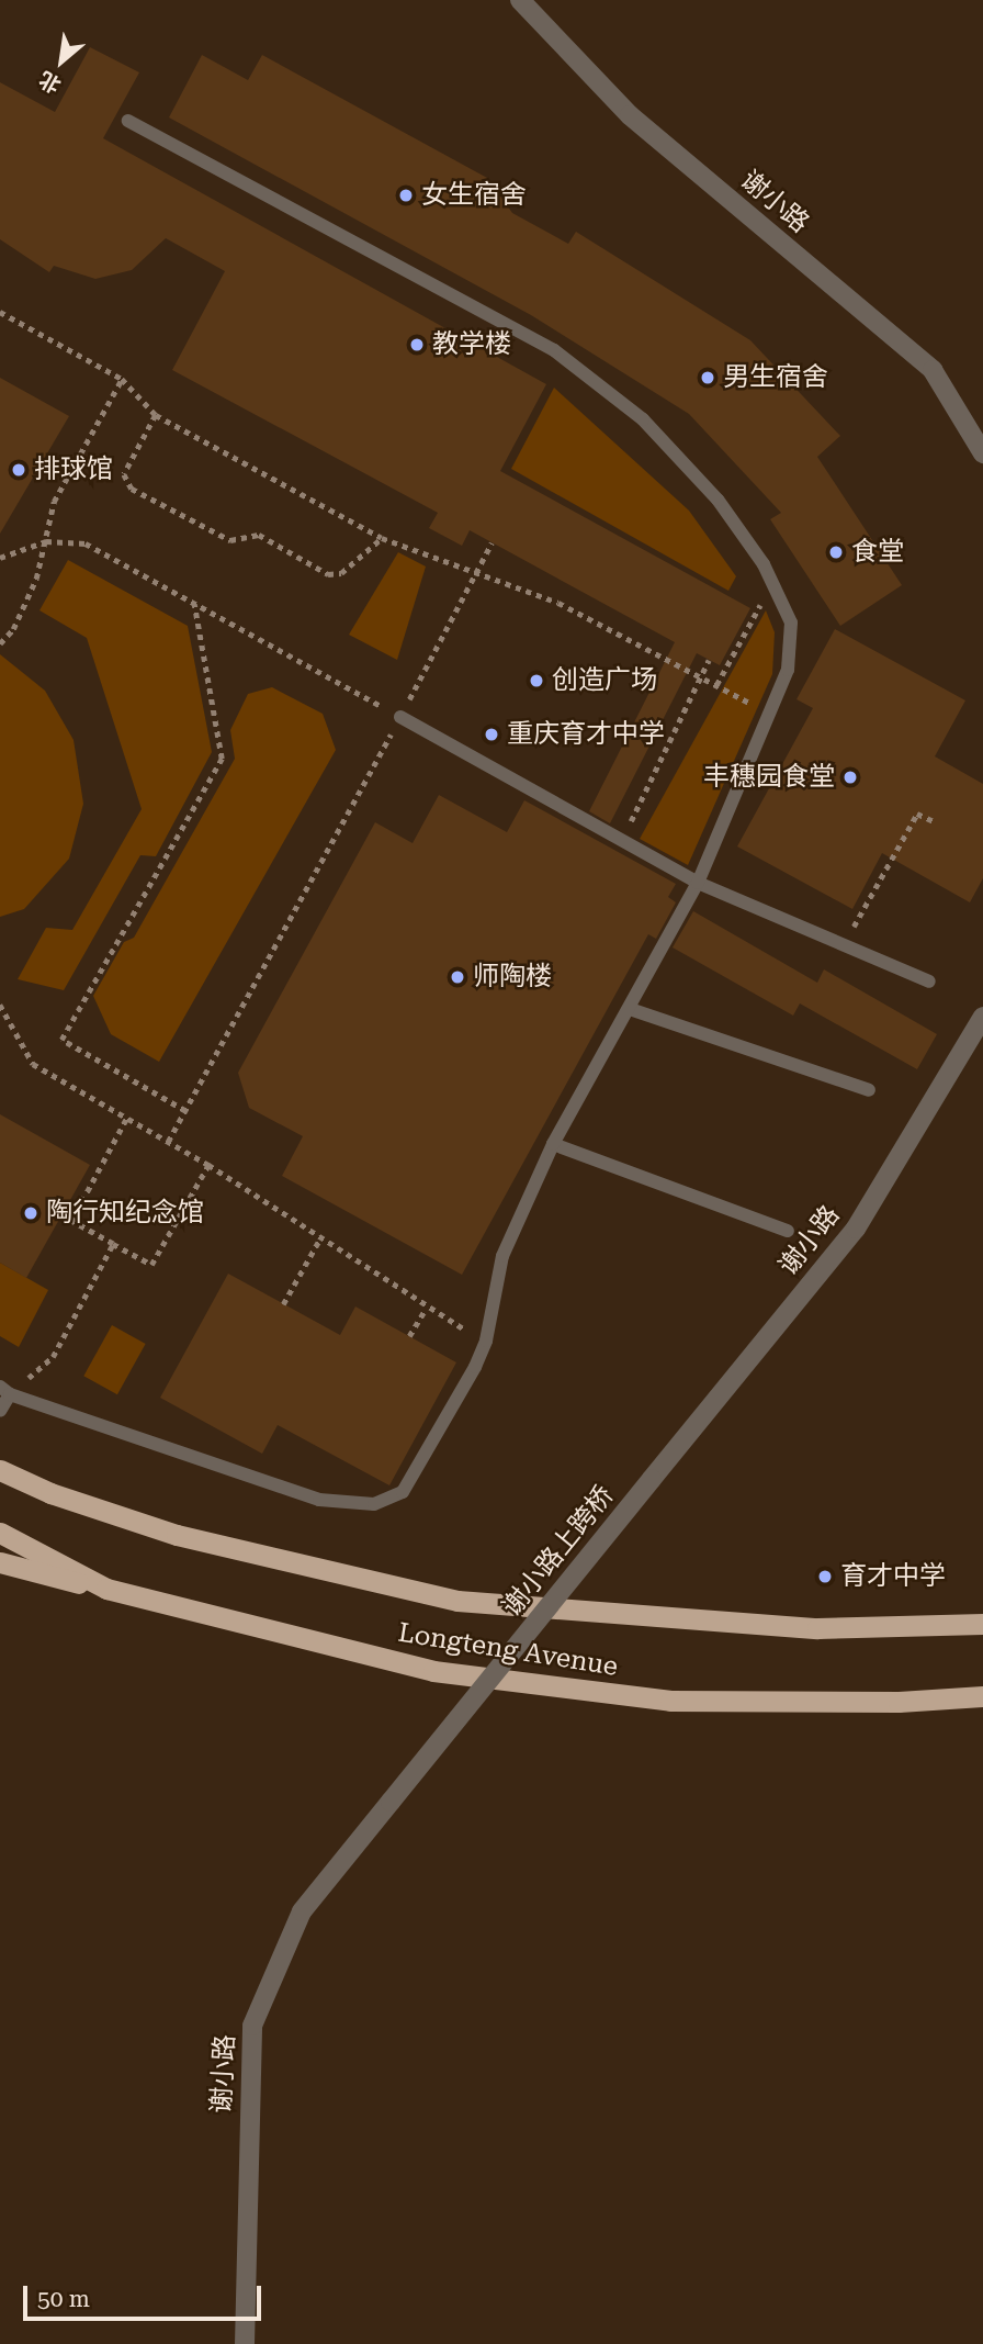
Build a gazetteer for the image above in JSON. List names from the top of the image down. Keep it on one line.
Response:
{"streets":{"highway":["Longteng Avenue"],"street":["谢小路","谢小路上跨桥"]},"crossings":[["谢小路","谢小路上跨桥"]],"places":["女生宿舍","教学楼","男生宿舍","排球馆","食堂","创造广场","重庆育才中学","丰穗园食堂","师陶楼","陶行知纪念馆","育才中学"],"scale_bar":"50 m","north":"bottom left"}
